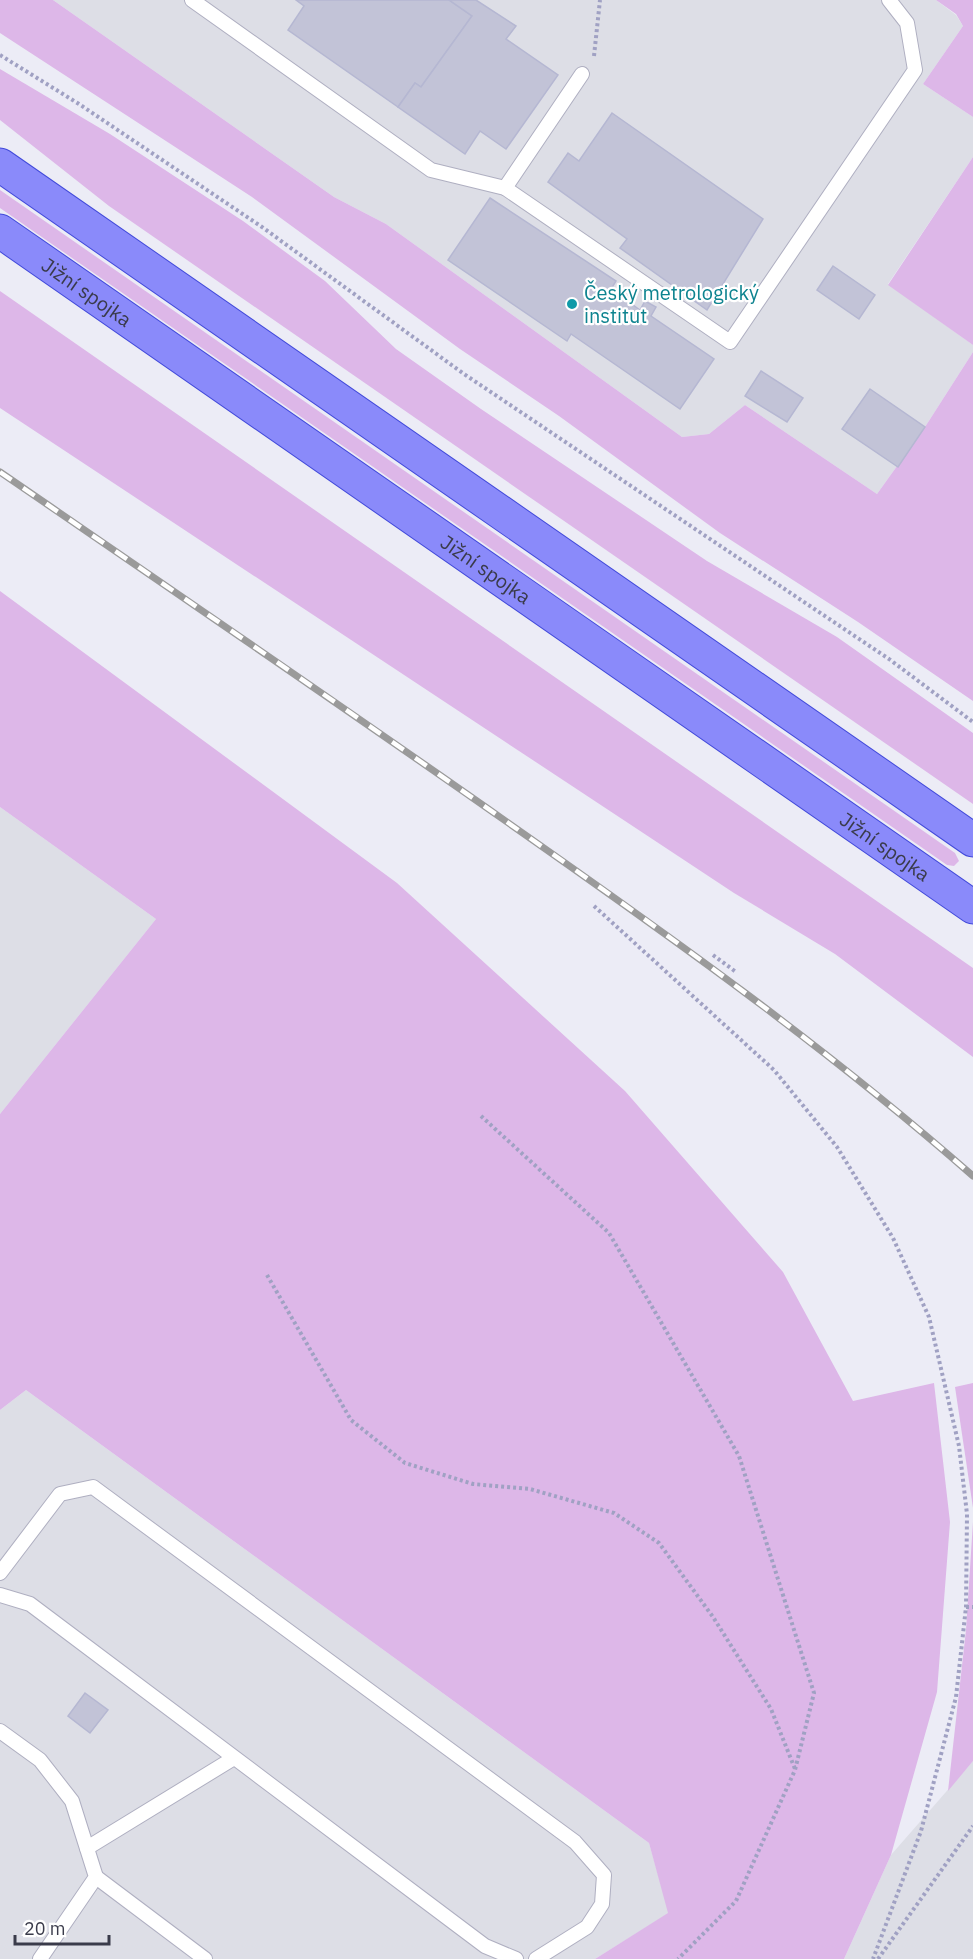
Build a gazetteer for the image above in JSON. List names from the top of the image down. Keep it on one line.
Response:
{"streets":{"highway":["Jižní spojka"]},"places":["Český metrologický institut"],"scale_bar":"20 m"}
